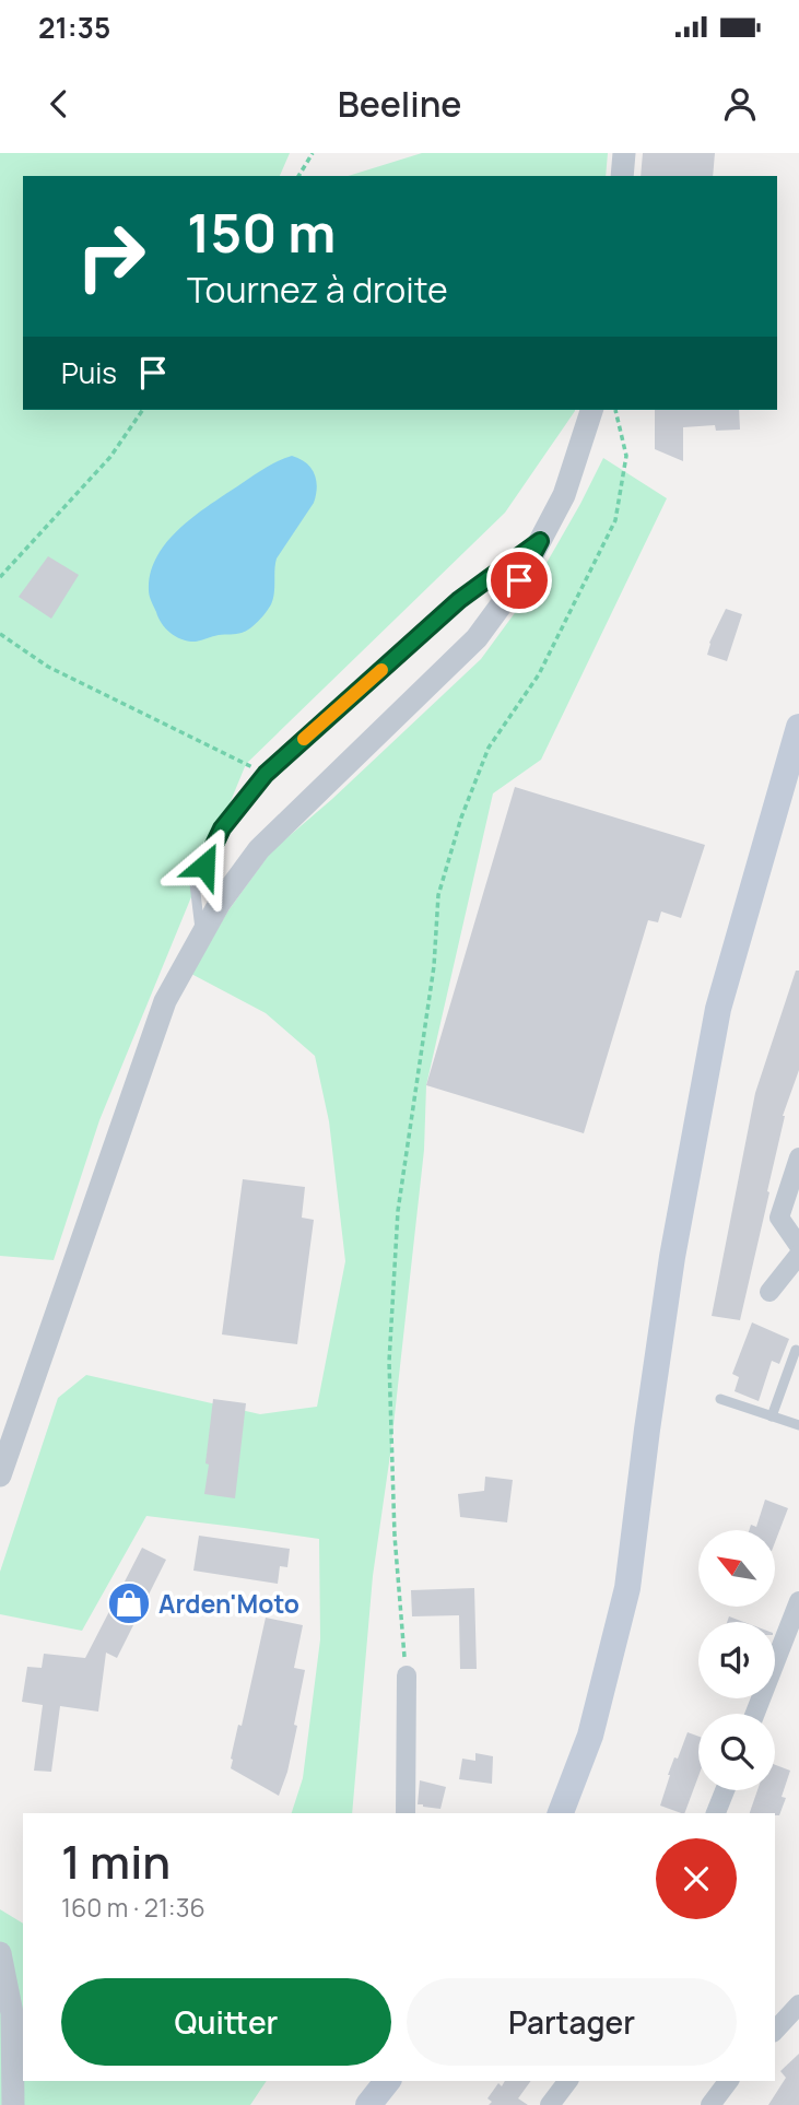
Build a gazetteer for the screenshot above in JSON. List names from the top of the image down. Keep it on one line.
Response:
{"places":{"shop":["Arden'Moto"]},"north":"top left","page":{"status":"21:35","header":"Beeline","turn":["150 m","Tournez à droite"],"then":"Puis","heading":["1 min","160 m · 21:36"],"buttons":["Quitter","Partager"]}}
